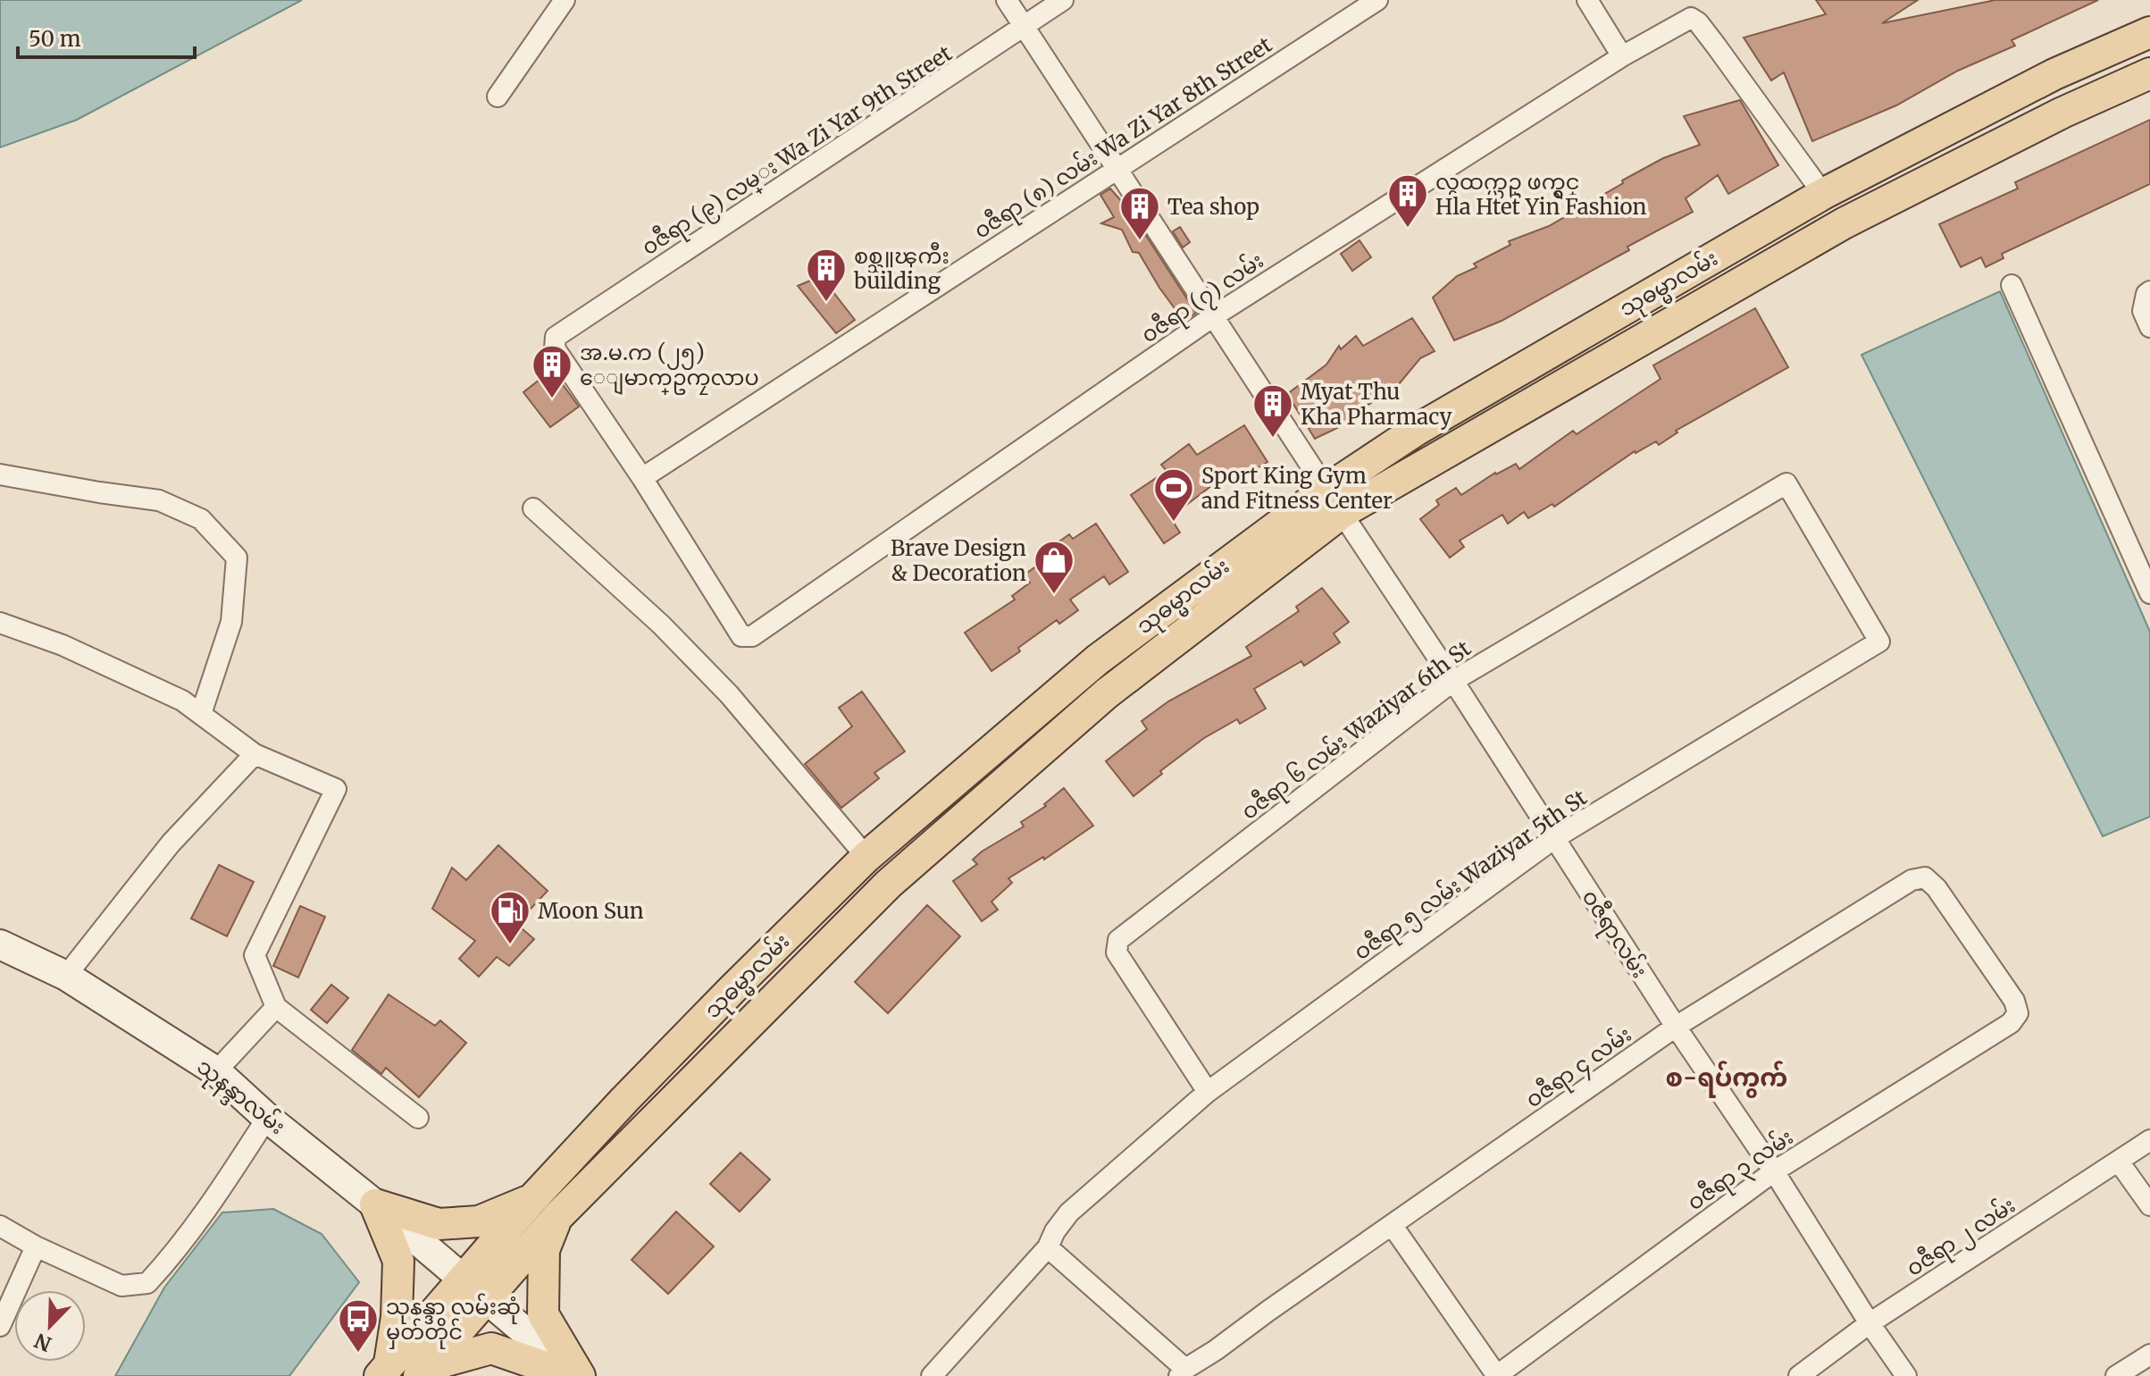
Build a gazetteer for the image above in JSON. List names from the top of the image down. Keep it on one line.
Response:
{"streets":{"main road":["သုဓမ္မာလမ်း","သုနန္ဒာလမ်း"],"street":["၀ဇီရာ (၈) လမ်း Wa Zi Yar 8th Street","၀ဇီရာ (၉) လမ္း Wa Zi Yar 9th Street","၀ဇီရာ (၇) လမ်း","ဝဇီရာ ၆ လမ်း Waziyar 6th St","ဝဇီရာ ၅ လမ်း Waziyar 5th St","ဝဇီရာလမ်း","ဝဇီရာ ၄ လမ်း","ဝဇီရာ ၃ လမ်း","ဝဇီရာ ၂ လမ်း"]},"crossings":[["၀ဇီရာ (၈) လမ်း Wa Zi Yar 8th Street","၀ဇီရာ (၉) လမ္း Wa Zi Yar 9th Street"],["၀ဇီရာ (၈) လမ်း Wa Zi Yar 8th Street","၀ဇီရာ (၇) လမ်း"],["၀ဇီရာ (၈) လမ်း Wa Zi Yar 8th Street","ဝဇီရာလမ်း"],["၀ဇီရာ (၉) လမ္း Wa Zi Yar 9th Street","၀ဇီရာ (၇) လမ်း"],["၀ဇီရာ (၉) လမ္း Wa Zi Yar 9th Street","ဝဇီရာလမ်း"],["သုဓမ္မာလမ်း","၀ဇီရာ (၇) လမ်း"],["သုဓမ္မာလမ်း","ဝဇီရာလမ်း"],["သုဓမ္မာလမ်း","သုနန္ဒာလမ်း"],["၀ဇီရာ (၇) လမ်း","ဝဇီရာလမ်း"],["ဝဇီရာ ၆ လမ်း Waziyar 6th St","ဝဇီရာ ၅ လမ်း Waziyar 5th St"],["ဝဇီရာ ၆ လမ်း Waziyar 6th St","ဝဇီရာလမ်း"],["ဝဇီရာ ၅ လမ်း Waziyar 5th St","ဝဇီရာလမ်း"],["ဝဇီရာလမ်း","ဝဇီရာ ၄ လမ်း"],["ဝဇီရာလမ်း","ဝဇီရာ ၃ လမ်း"],["ဝဇီရာလမ်း","ဝဇီရာ ၂ လမ်း"],["ဝဇီရာ ၄ လမ်း","ဝဇီရာ ၃ လမ်း"]],"districts":["စ-ရပ်ကွက်"],"places":{"building":["လွထက္ယဥ္ ဖက္ရွင္ Hla Htet Yin Fashion","Tea shop","စစ္သူၾကီး building","အ.မ.က (၂၅) ေျမာက္ဥကၠလာပ","Myat Thu Kha Pharmacy"],"sports":["Sport King Gym and Fitness Center"],"shop":["Brave Design & Decoration"],"fuel station":["Moon Sun"],"bus stop":["သုနန္ဒာ လမ်းဆုံ မှတ်တိုင်"]},"scale_bar":"50 m","north":"bottom left"}
